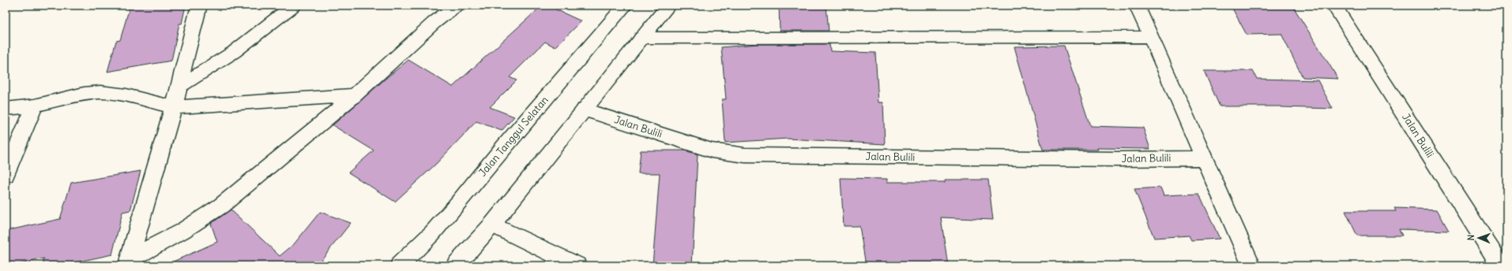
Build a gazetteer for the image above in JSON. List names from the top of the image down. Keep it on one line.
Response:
{"streets":{"street":["Jalan Bulili","Jalan Tanggul Selatan"]},"north":"left"}
